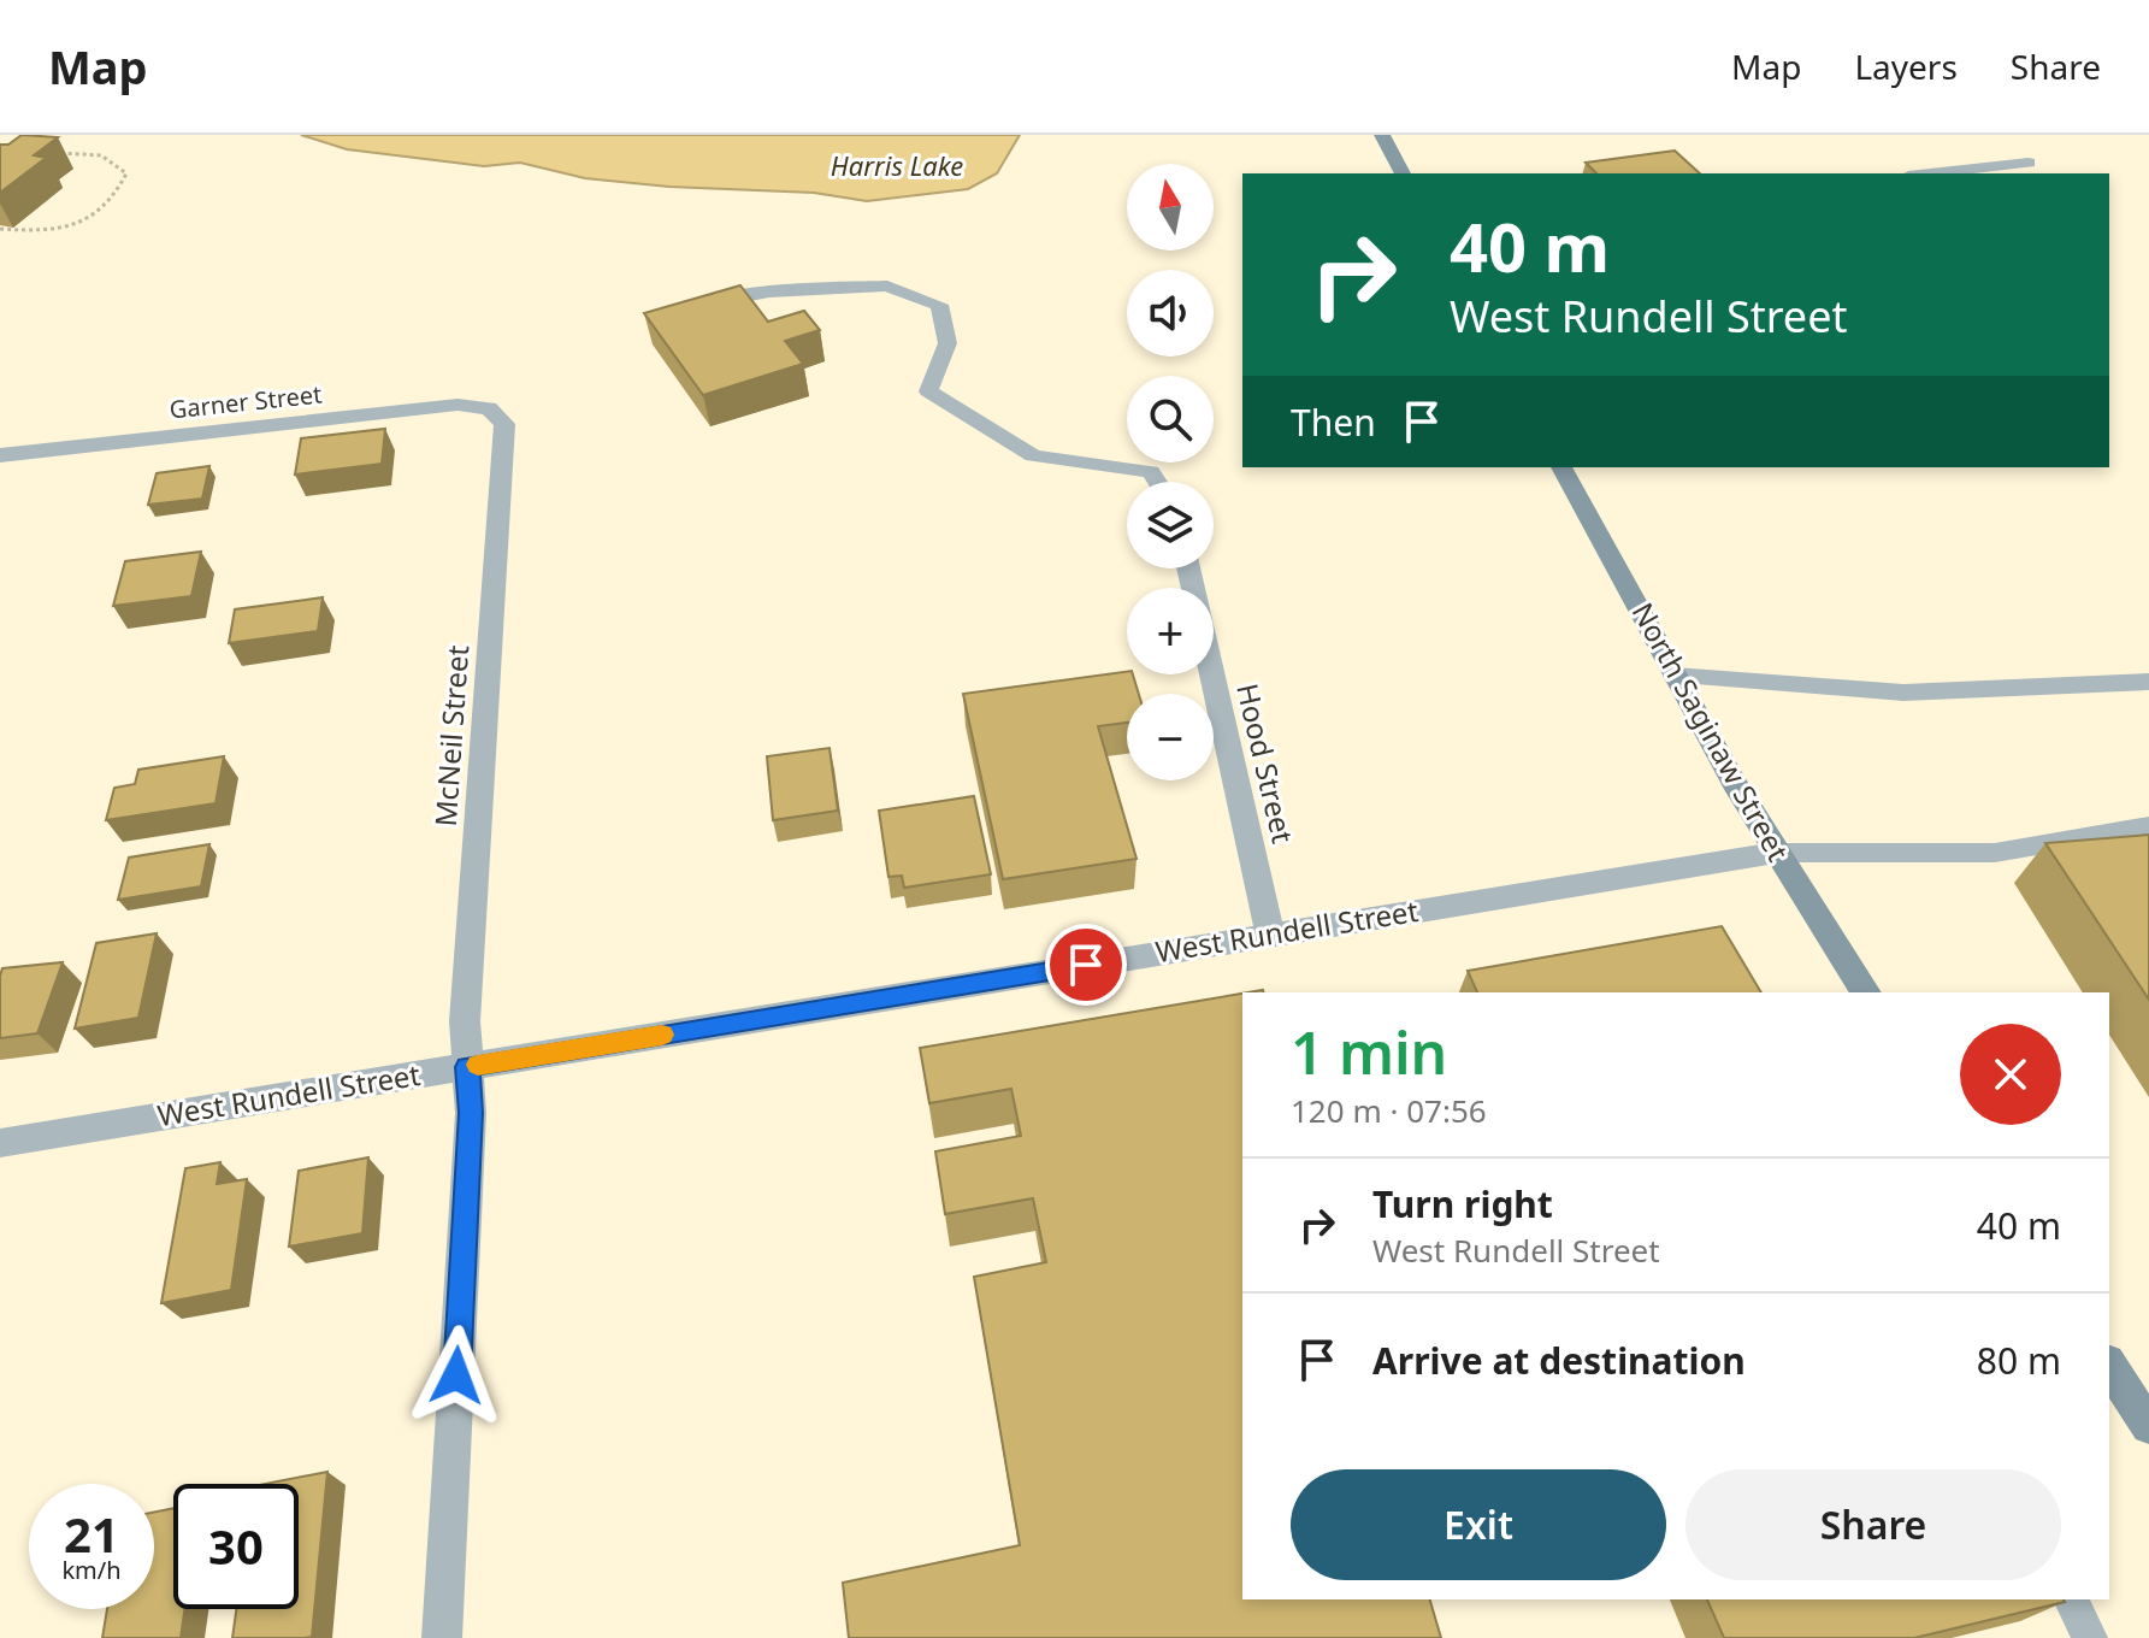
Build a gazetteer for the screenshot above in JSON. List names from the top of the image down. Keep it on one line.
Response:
{"streets":{"street":["Garner Street","North Saginaw Street","McNeil Street","Hood Street","West Rundell Street"]},"crossings":[["Garner Street","McNeil Street"],["North Saginaw Street","West Rundell Street"],["McNeil Street","West Rundell Street"],["Hood Street","West Rundell Street"]],"water":["Harris Lake"],"north":"top","page":{"header":"Map","nav":["Map","Layers","Share"],"map_buttons":["+","−"],"turn":["40 m","West Rundell Street"],"then":"Then","heading":["1 min","120 m · 07:56"],"list":[{"name":"Turn right","note":"West Rundell Street","value":"40 m"},{"name":"Arrive at destination","value":"80 m"}],"buttons":["Exit","Share"],"speed":"21 km/h","limit":"30"}}
